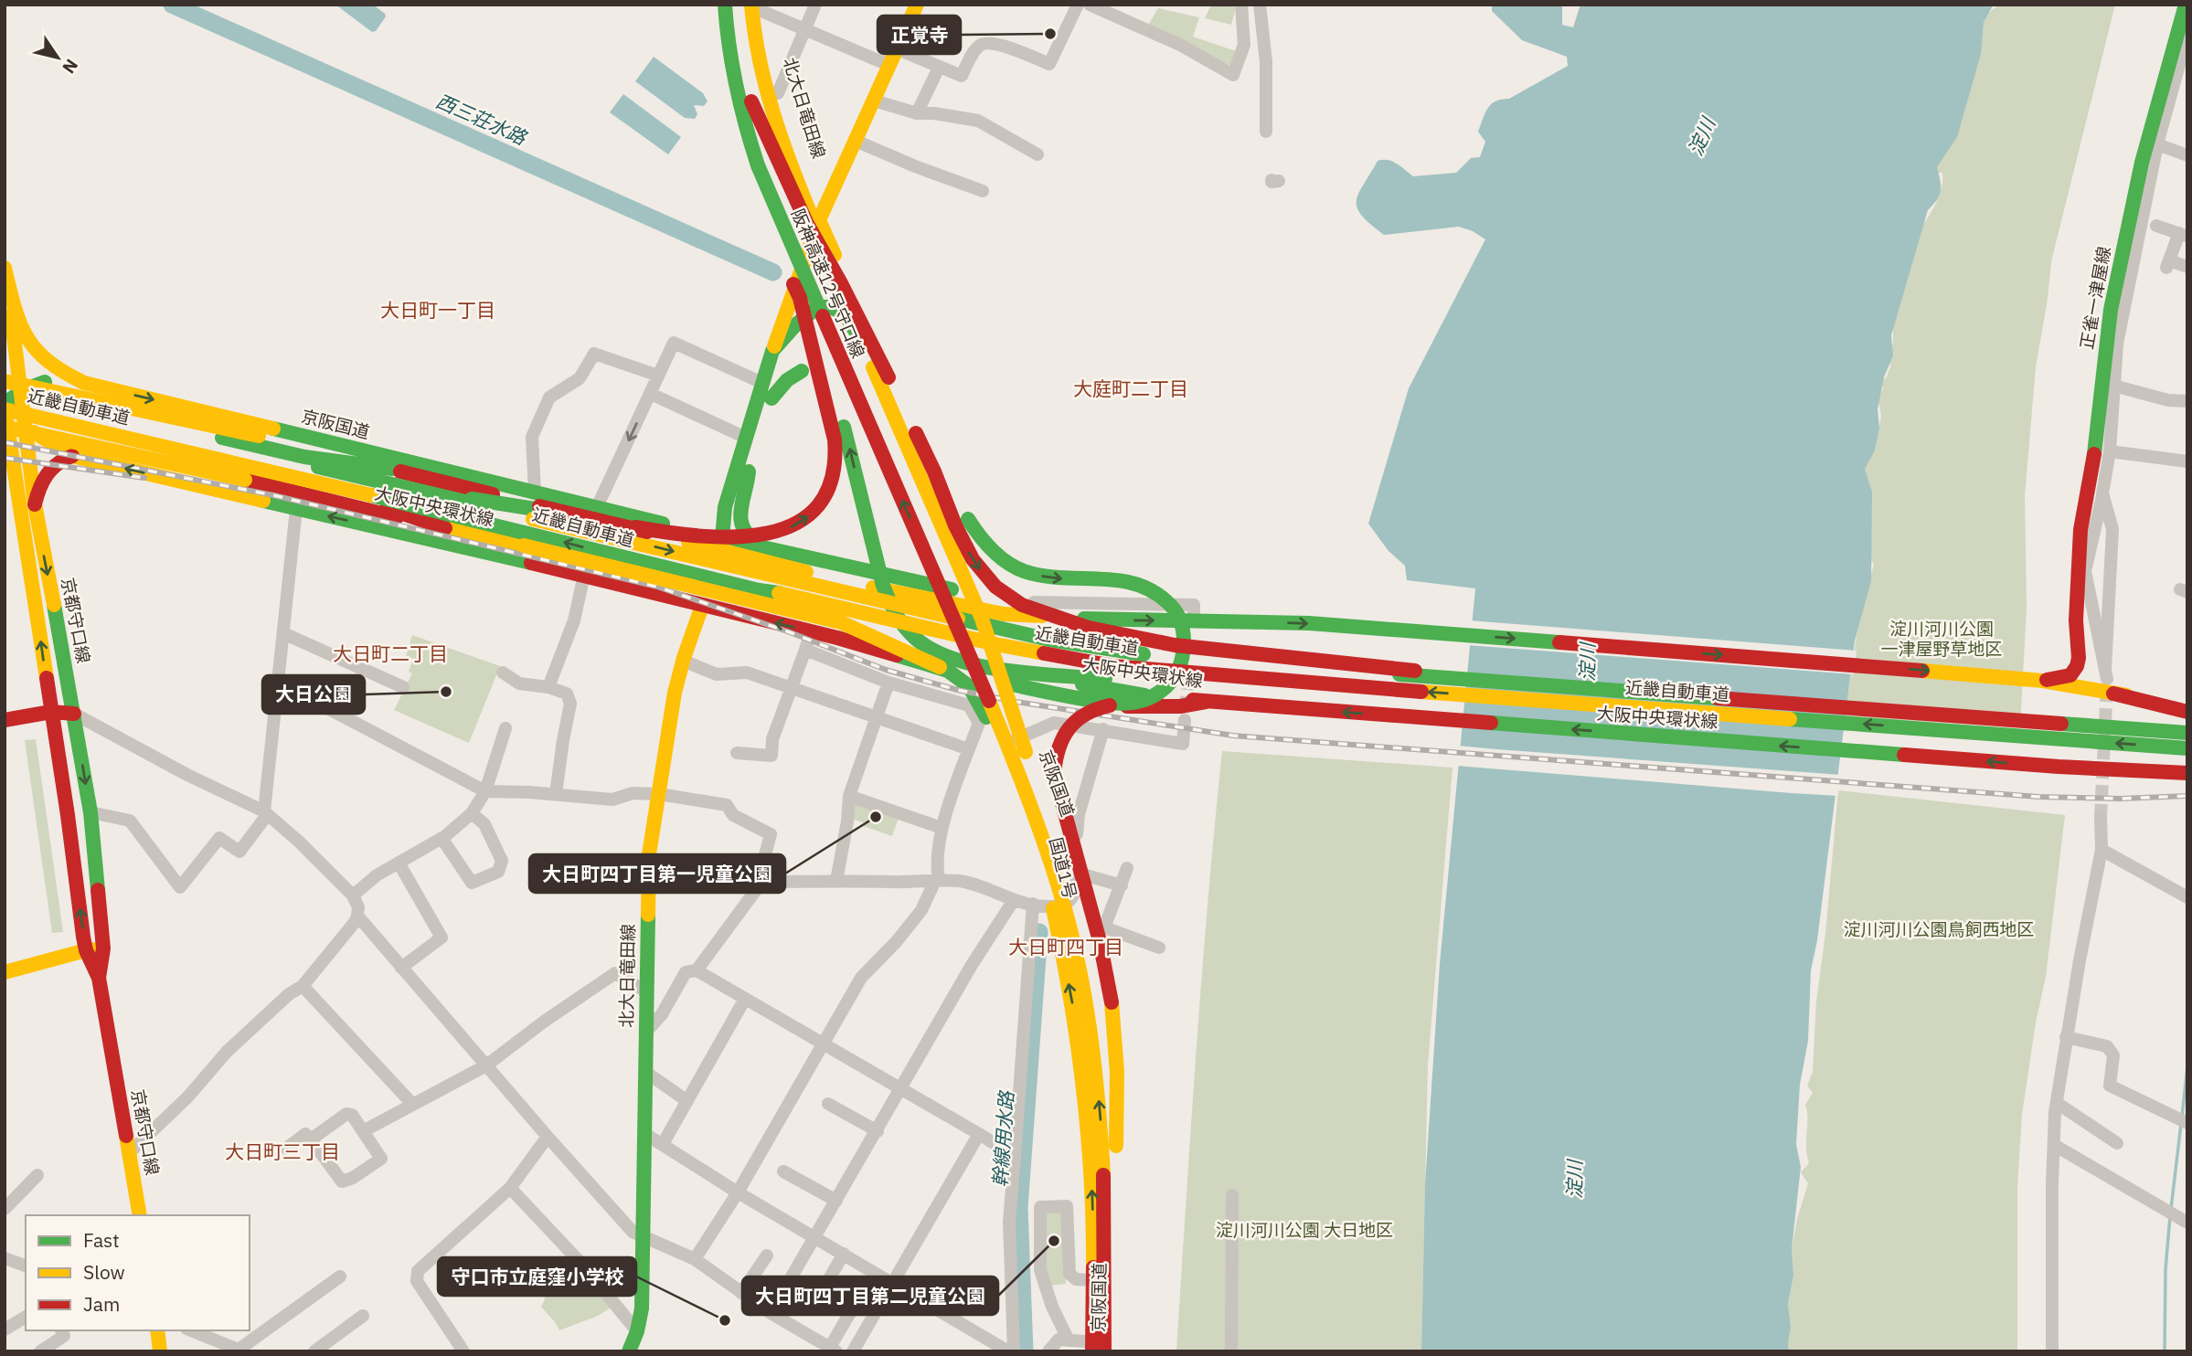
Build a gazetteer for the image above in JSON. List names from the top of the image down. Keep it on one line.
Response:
{"streets":{"main road":["北大日竜田線","阪神高速12号守口線","正雀一津屋線","近畿自動車道","京阪国道","大阪中央環状線","京都守口線","国道1号"]},"crossings":[["北大日竜田線","京阪国道"],["北大日竜田線","国道1号"],["正雀一津屋線","大阪中央環状線"],["近畿自動車道","大阪中央環状線"],["近畿自動車道","京都守口線"],["京阪国道","大阪中央環状線"],["京阪国道","京都守口線"],["京阪国道","国道1号"],["大阪中央環状線","京都守口線"]],"one_way":["国道1号"],"districts":["大日町一丁目","大庭町二丁目","大日町二丁目","大日町四丁目","大日町三丁目"],"water":["西三荘水路","淀川","幹線用水路"],"parks":["淀川河川公園 一津屋野草地区","淀川河川公園鳥飼西地区","淀川河川公園 大日地区"],"places":["正覚寺","大日公園","大日町四丁目第一児童公園","大日町四丁目第二児童公園","守口市立庭窪小学校"],"legend":["Fast","Slow","Jam"],"north":"bottom right"}
